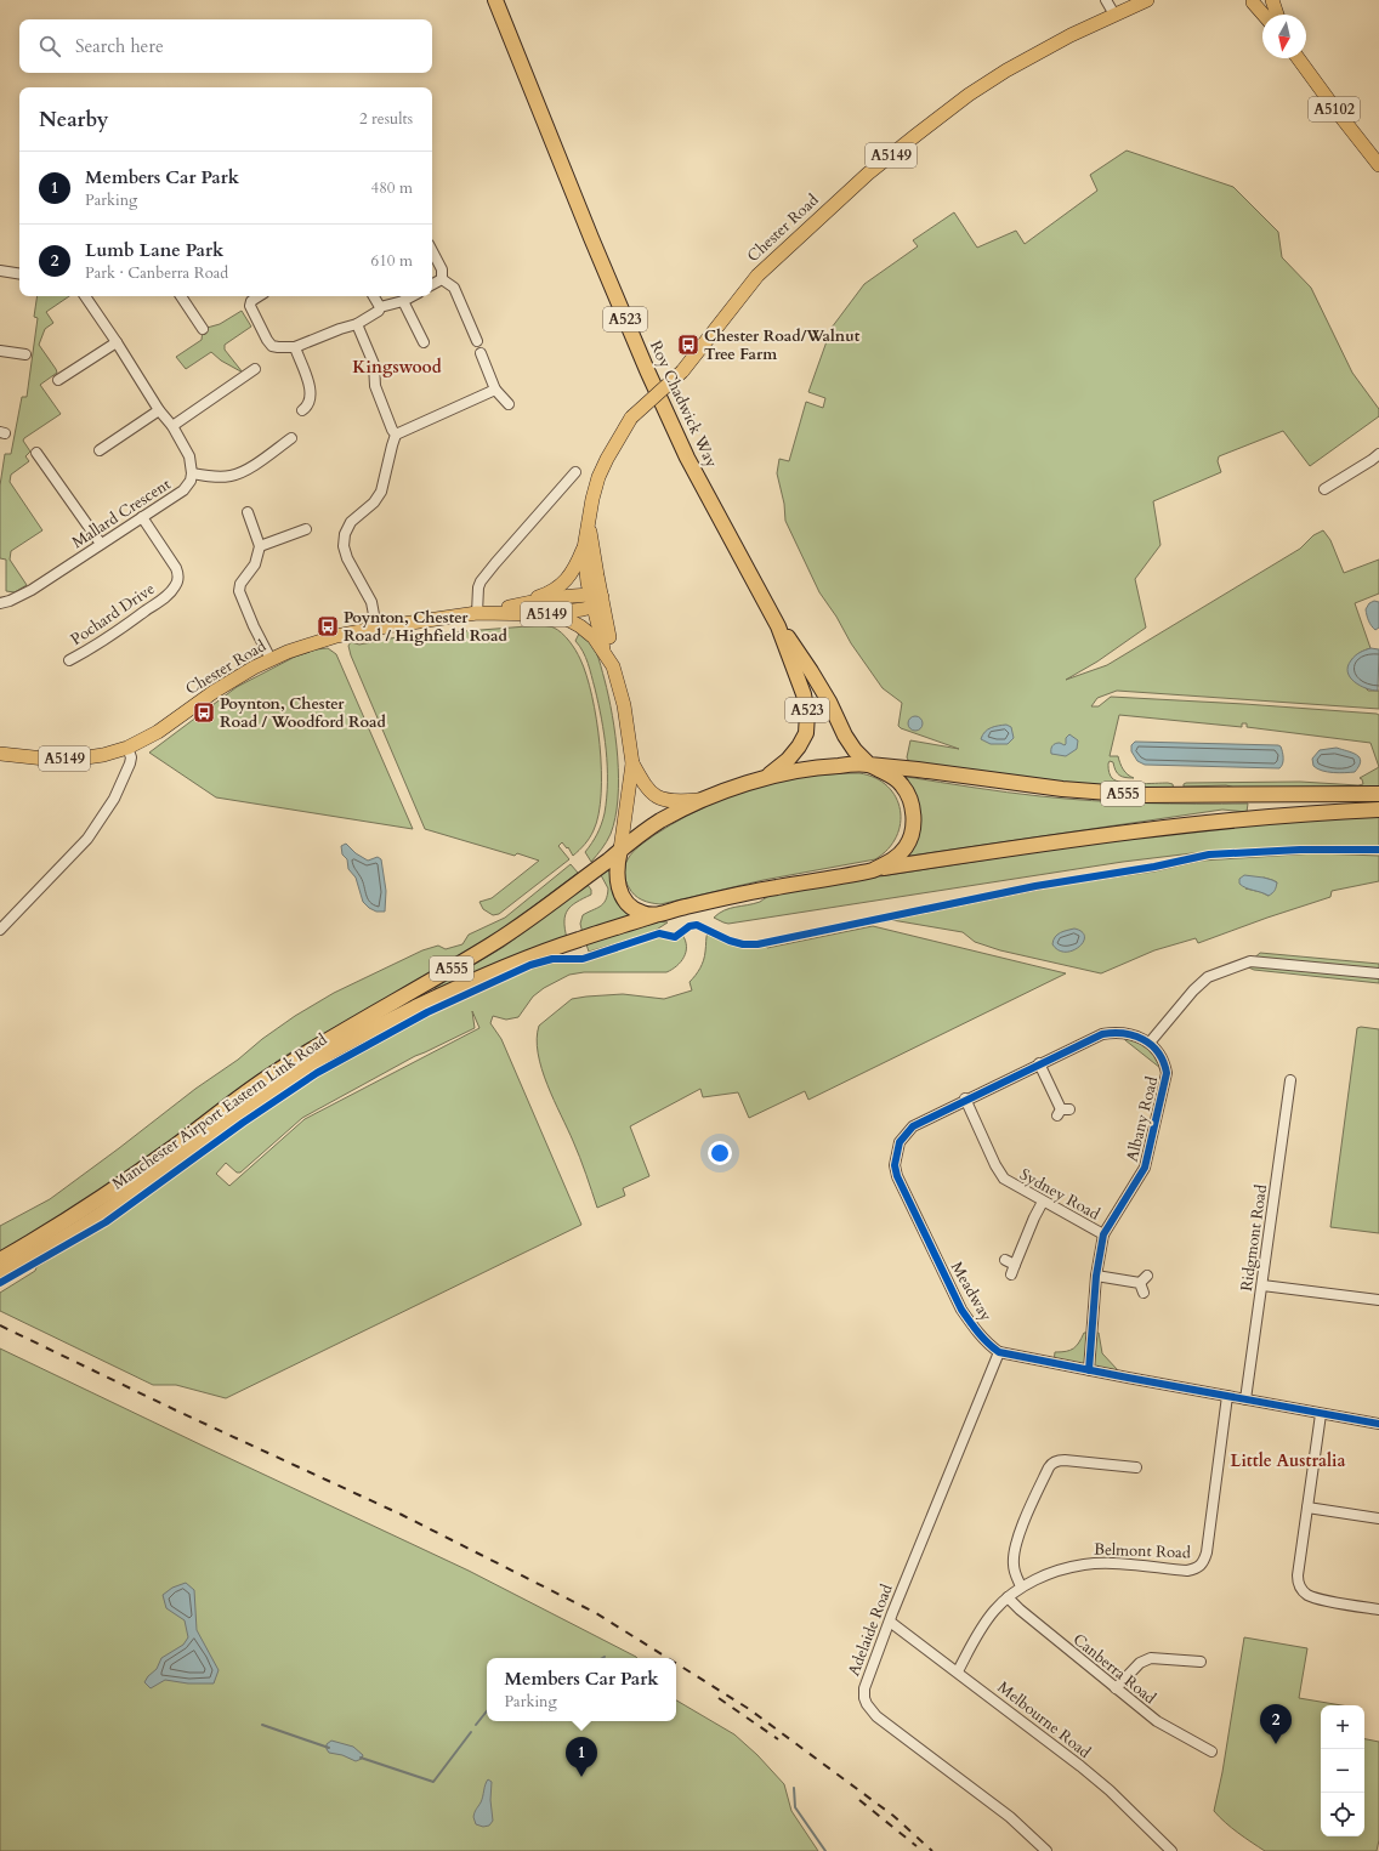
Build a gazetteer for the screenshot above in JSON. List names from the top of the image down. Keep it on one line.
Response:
{"streets":{"highway":["A523","Roy Chadwick Way","A555","Manchester Airport Eastern Link Road"],"main road":["A5102","A5149","Chester Road"],"street":["Mallard Crescent","Pochard Drive","Albany Road","Sydney Road","Ridgmont Road","Meadway","Belmont Road","Adelaide Road","Canberra Road","Melbourne Road"]},"crossings":[["Chester Road","A555"],["Chester Road","Manchester Airport Eastern Link Road"],["Roy Chadwick Way","A555"],["Mallard Crescent","Pochard Drive"],["A555","Manchester Airport Eastern Link Road"],["Albany Road","Sydney Road"],["Albany Road","Meadway"],["Sydney Road","Meadway"],["Meadway","Adelaide Road"],["Belmont Road","Canberra Road"],["Belmont Road","Melbourne Road"],["Adelaide Road","Melbourne Road"]],"districts":["Kingswood","Little Australia"],"places":{"bus stop":["Chester Road/Walnut Tree Farm","Poynton, Chester Road / Highfield Road","Poynton, Chester Road / Woodford Road"]},"north":"bottom","page":{"search":"Search here","heading":["Nearby","2 results"],"list":[{"mark":"1","name":"Members Car Park","note":"Parking","value":"480 m"},{"mark":"2","name":"Lumb Lane Park","note":"Park · Canberra Road","value":"610 m"}],"popup":["Members Car Park","Parking"],"pins":["2","1"],"map_buttons":["+","−"]}}
